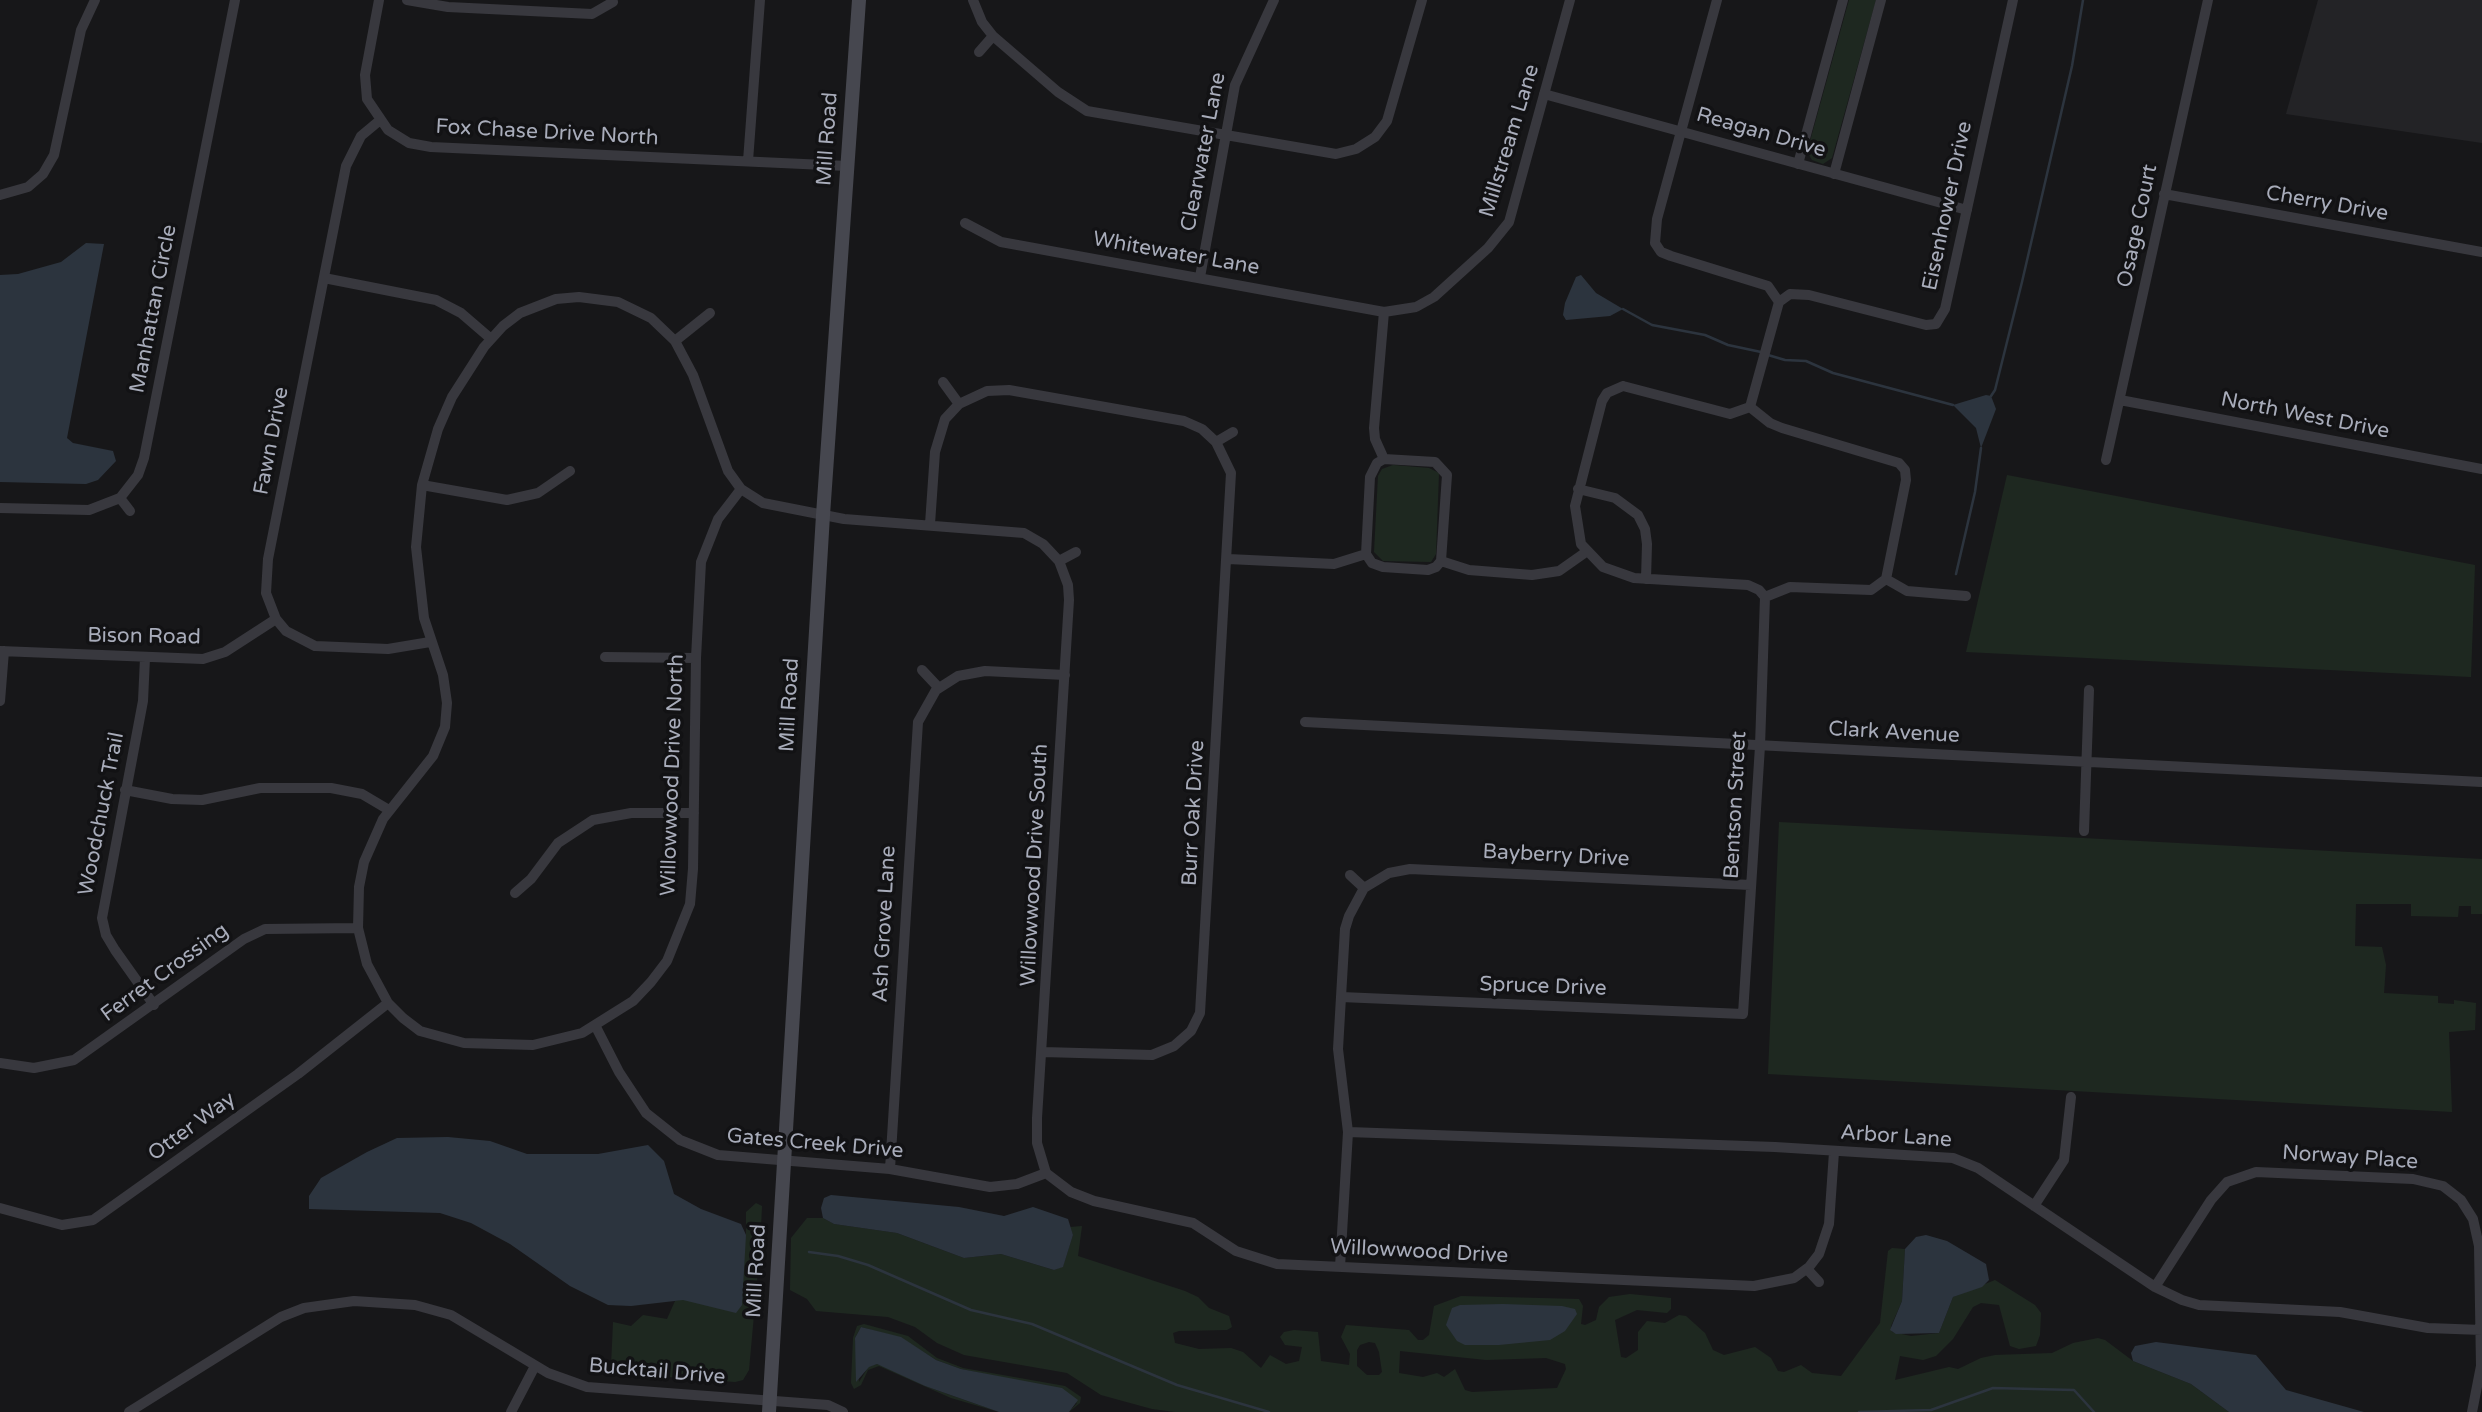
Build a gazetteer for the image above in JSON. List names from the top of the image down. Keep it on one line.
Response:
{"streets":{"street":["Fox Chase Drive North","Reagan Drive","Mill Road","Millstream Lane","Clearwater Lane","Cherry Drive","Eisenhower Drive","Osage Court","Whitewater Lane","Manhattan Circle","North West Drive","Fawn Drive","Bison Road","Clark Avenue","Willowwood Drive North","Bentson Street","Burr Oak Drive","Woodchuck Trail","Bayberry Drive","Willowwood Drive South","Ash Grove Lane","Ferret Crossing","Spruce Drive","Otter Way","Arbor Lane","Gates Creek Drive","Norway Place","Willowwood Drive","Bucktail Drive"]},"crossings":[["Fox Chase Drive North","Mill Road"],["Fox Chase Drive North","Fawn Drive"],["Reagan Drive","Millstream Lane"],["Reagan Drive","Eisenhower Drive"],["Mill Road","Gates Creek Drive"],["Mill Road","Bucktail Drive"],["Millstream Lane","Whitewater Lane"],["Clearwater Lane","Whitewater Lane"],["Cherry Drive","Osage Court"],["Osage Court","North West Drive"],["Fawn Drive","Bison Road"],["Bison Road","Woodchuck Trail"],["Clark Avenue","Bentson Street"],["Willowwood Drive North","Ferret Crossing"],["Willowwood Drive North","Otter Way"],["Willowwood Drive North","Gates Creek Drive"],["Bentson Street","Bayberry Drive"],["Bentson Street","Spruce Drive"],["Burr Oak Drive","Willowwood Drive South"],["Woodchuck Trail","Ferret Crossing"],["Willowwood Drive South","Gates Creek Drive"],["Willowwood Drive South","Willowwood Drive"],["Ash Grove Lane","Gates Creek Drive"],["Arbor Lane","Norway Place"],["Gates Creek Drive","Willowwood Drive"]]}
